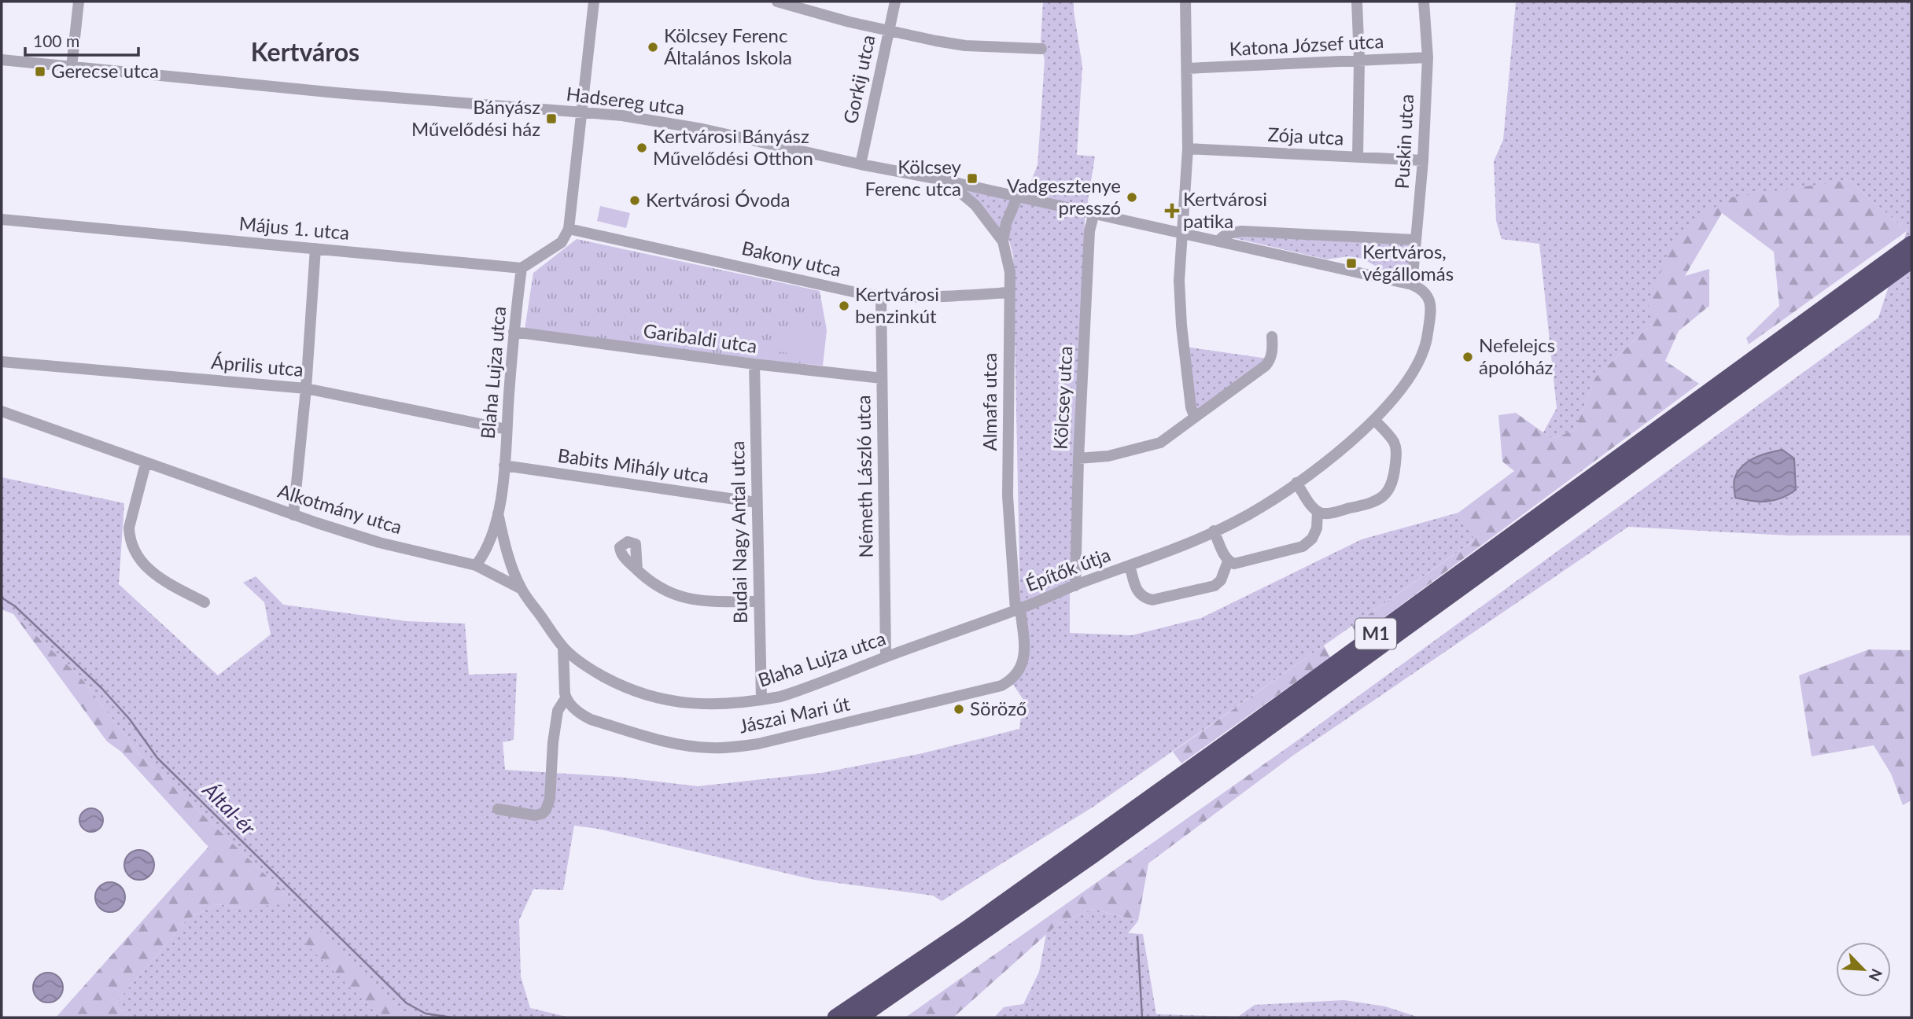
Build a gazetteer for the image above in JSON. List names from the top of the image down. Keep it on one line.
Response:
{"streets":{"highway":["M1"],"street":["Katona József utca","Gorkij utca","Hadsereg utca","Zója utca","Puskin utca","Május 1. utca","Bakony utca","Garibaldi utca","Április utca","Blaha Lujza utca","Kölcsey utca","Almafa utca","Babits Mihály utca","Németh László utca","Alkotmány utca","Budai Nagy Antal utca","Építők útja","Jászai Mari út"]},"crossings":[["Katona József utca","Puskin utca"],["Gorkij utca","Hadsereg utca"],["Hadsereg utca","Puskin utca"],["Hadsereg utca","Kölcsey utca"],["Hadsereg utca","Almafa utca"],["Hadsereg utca","Építők útja"],["Zója utca","Puskin utca"],["Puskin utca","Építők útja"],["Május 1. utca","Blaha Lujza utca"],["Bakony utca","Almafa utca"],["Bakony utca","Németh László utca"],["Garibaldi utca","Blaha Lujza utca"],["Garibaldi utca","Németh László utca"],["Garibaldi utca","Budai Nagy Antal utca"],["Április utca","Blaha Lujza utca"],["Blaha Lujza utca","Almafa utca"],["Blaha Lujza utca","Babits Mihály utca"],["Blaha Lujza utca","Németh László utca"],["Blaha Lujza utca","Alkotmány utca"],["Blaha Lujza utca","Budai Nagy Antal utca"],["Blaha Lujza utca","Építők útja"],["Blaha Lujza utca","Jászai Mari út"],["Kölcsey utca","Építők útja"],["Almafa utca","Építők útja"],["Almafa utca","Jászai Mari út"],["Babits Mihály utca","Budai Nagy Antal utca"],["Építők útja","Jászai Mari út"]],"districts":["Kertváros"],"water":["Által-ér"],"places":{"other":["Kölcsey Ferenc Általános Iskola","Kertvárosi Bányász Művelődési Otthon","Vadgesztenye presszó","Kertvárosi Óvoda","Kertvárosi benzinkút","Nefelejcs ápolóház","Söröző"],"transit":["Gerecse utca","Bányász Művelődési ház","Kölcsey Ferenc utca","Kertváros, végállomás"],"health":["Kertvárosi patika"]},"scale_bar":"100 m","north":"bottom right"}
